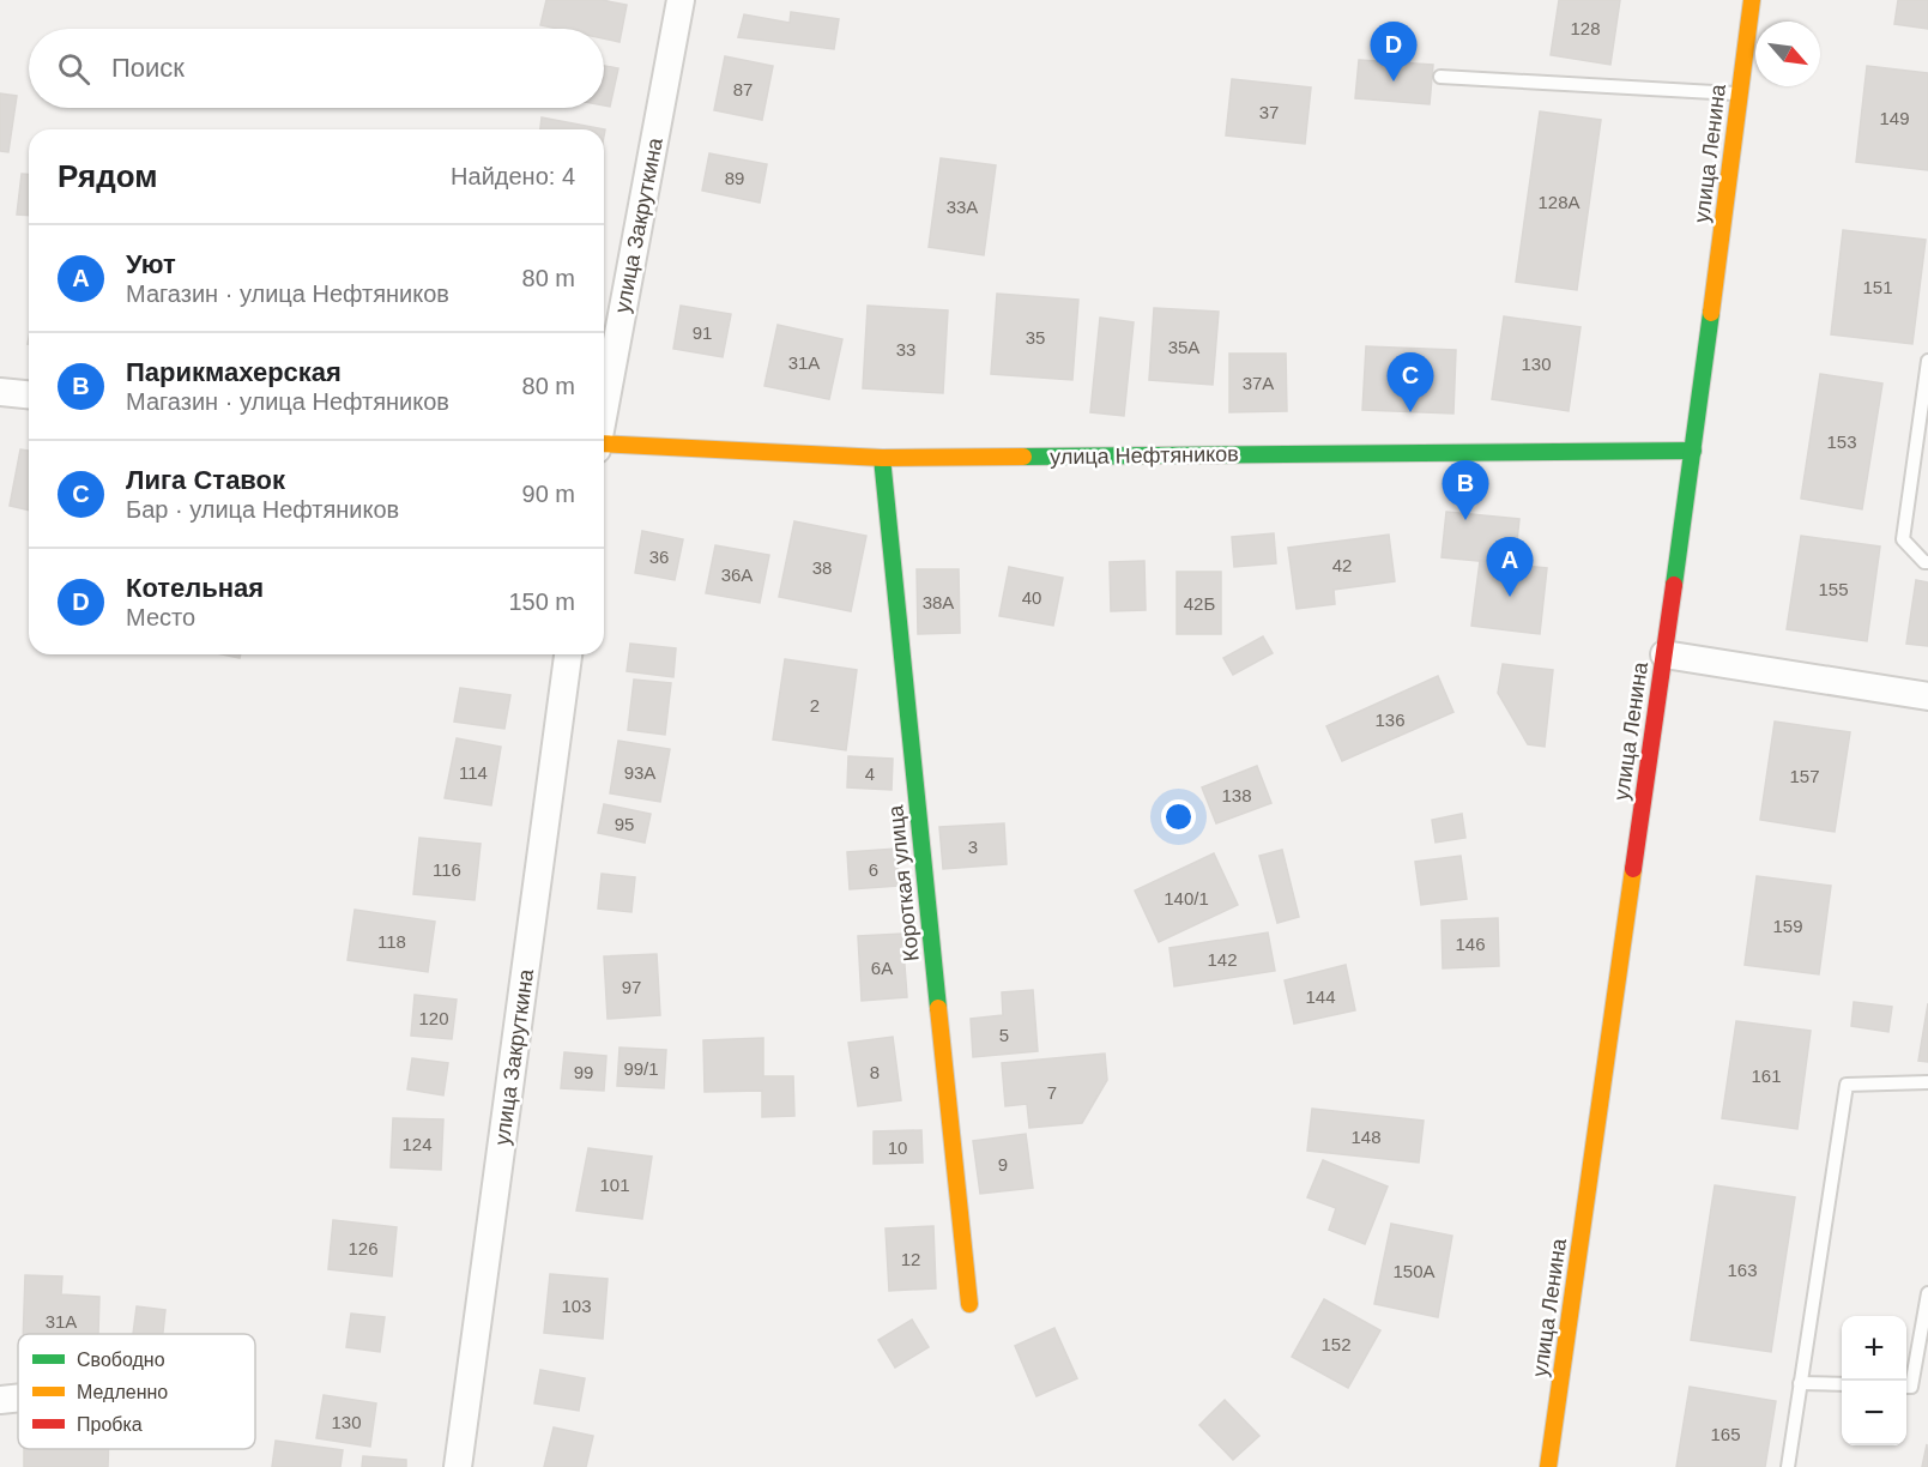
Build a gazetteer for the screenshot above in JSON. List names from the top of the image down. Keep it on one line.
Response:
{"streets":{"street":["улица Ленина","улица Закруткина","улица Нефтяников","Короткая улица"]},"crossings":[["улица Ленина","улица Нефтяников"],["улица Нефтяников","Короткая улица"]],"house_numbers":["128","87","37","149","89","128А","33А","151","91","35","35А","33","31А","130","37А","153","36","42","38","36А","155","40","38А","42Б","2","136","114","93А","4","157","138","95","3","116","6","140/1","159","118","146","142","6А","97","144","120","5","99/1","99","8","161","7","148","124","10","9","101","126","12","163","150А","103","31А","152","130","165"],"legend":["Свободно","Медленно","Пробка"],"north":"bottom right","page":{"pins":["D","C","B","A"],"search":"Поиск","heading":["Рядом","Найдено: 4"],"list":[{"mark":"A","name":"Уют","note":"Магазин · улица Нефтяников","value":"80 m"},{"mark":"B","name":"Парикмахерская","note":"Магазин · улица Нефтяников","value":"80 m"},{"mark":"C","name":"Лига Ставок","note":"Бар · улица Нефтяников","value":"90 m"},{"mark":"D","name":"Котельная","note":"Место","value":"150 m"}],"map_buttons":["+","−"]}}
